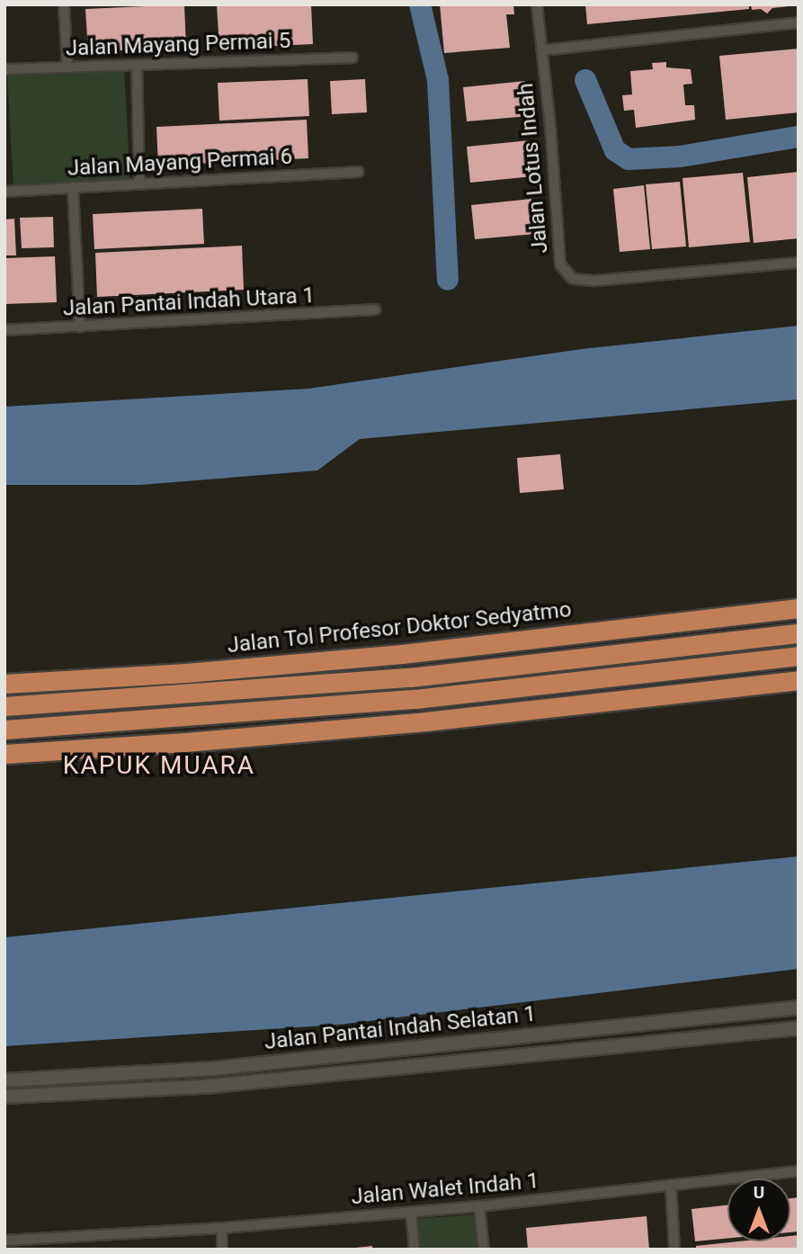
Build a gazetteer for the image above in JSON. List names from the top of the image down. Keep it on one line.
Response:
{"streets":{"highway":["Jalan Tol Profesor Doktor Sedyatmo"],"street":["Jalan Mayang Permai 5","Jalan Mayang Permai 6","Jalan Lotus Indah","Jalan Pantai Indah Utara 1","Jalan Pantai Indah Selatan 1","Jalan Walet Indah 1"]},"districts":["KAPUK MUARA"],"north":"top"}
